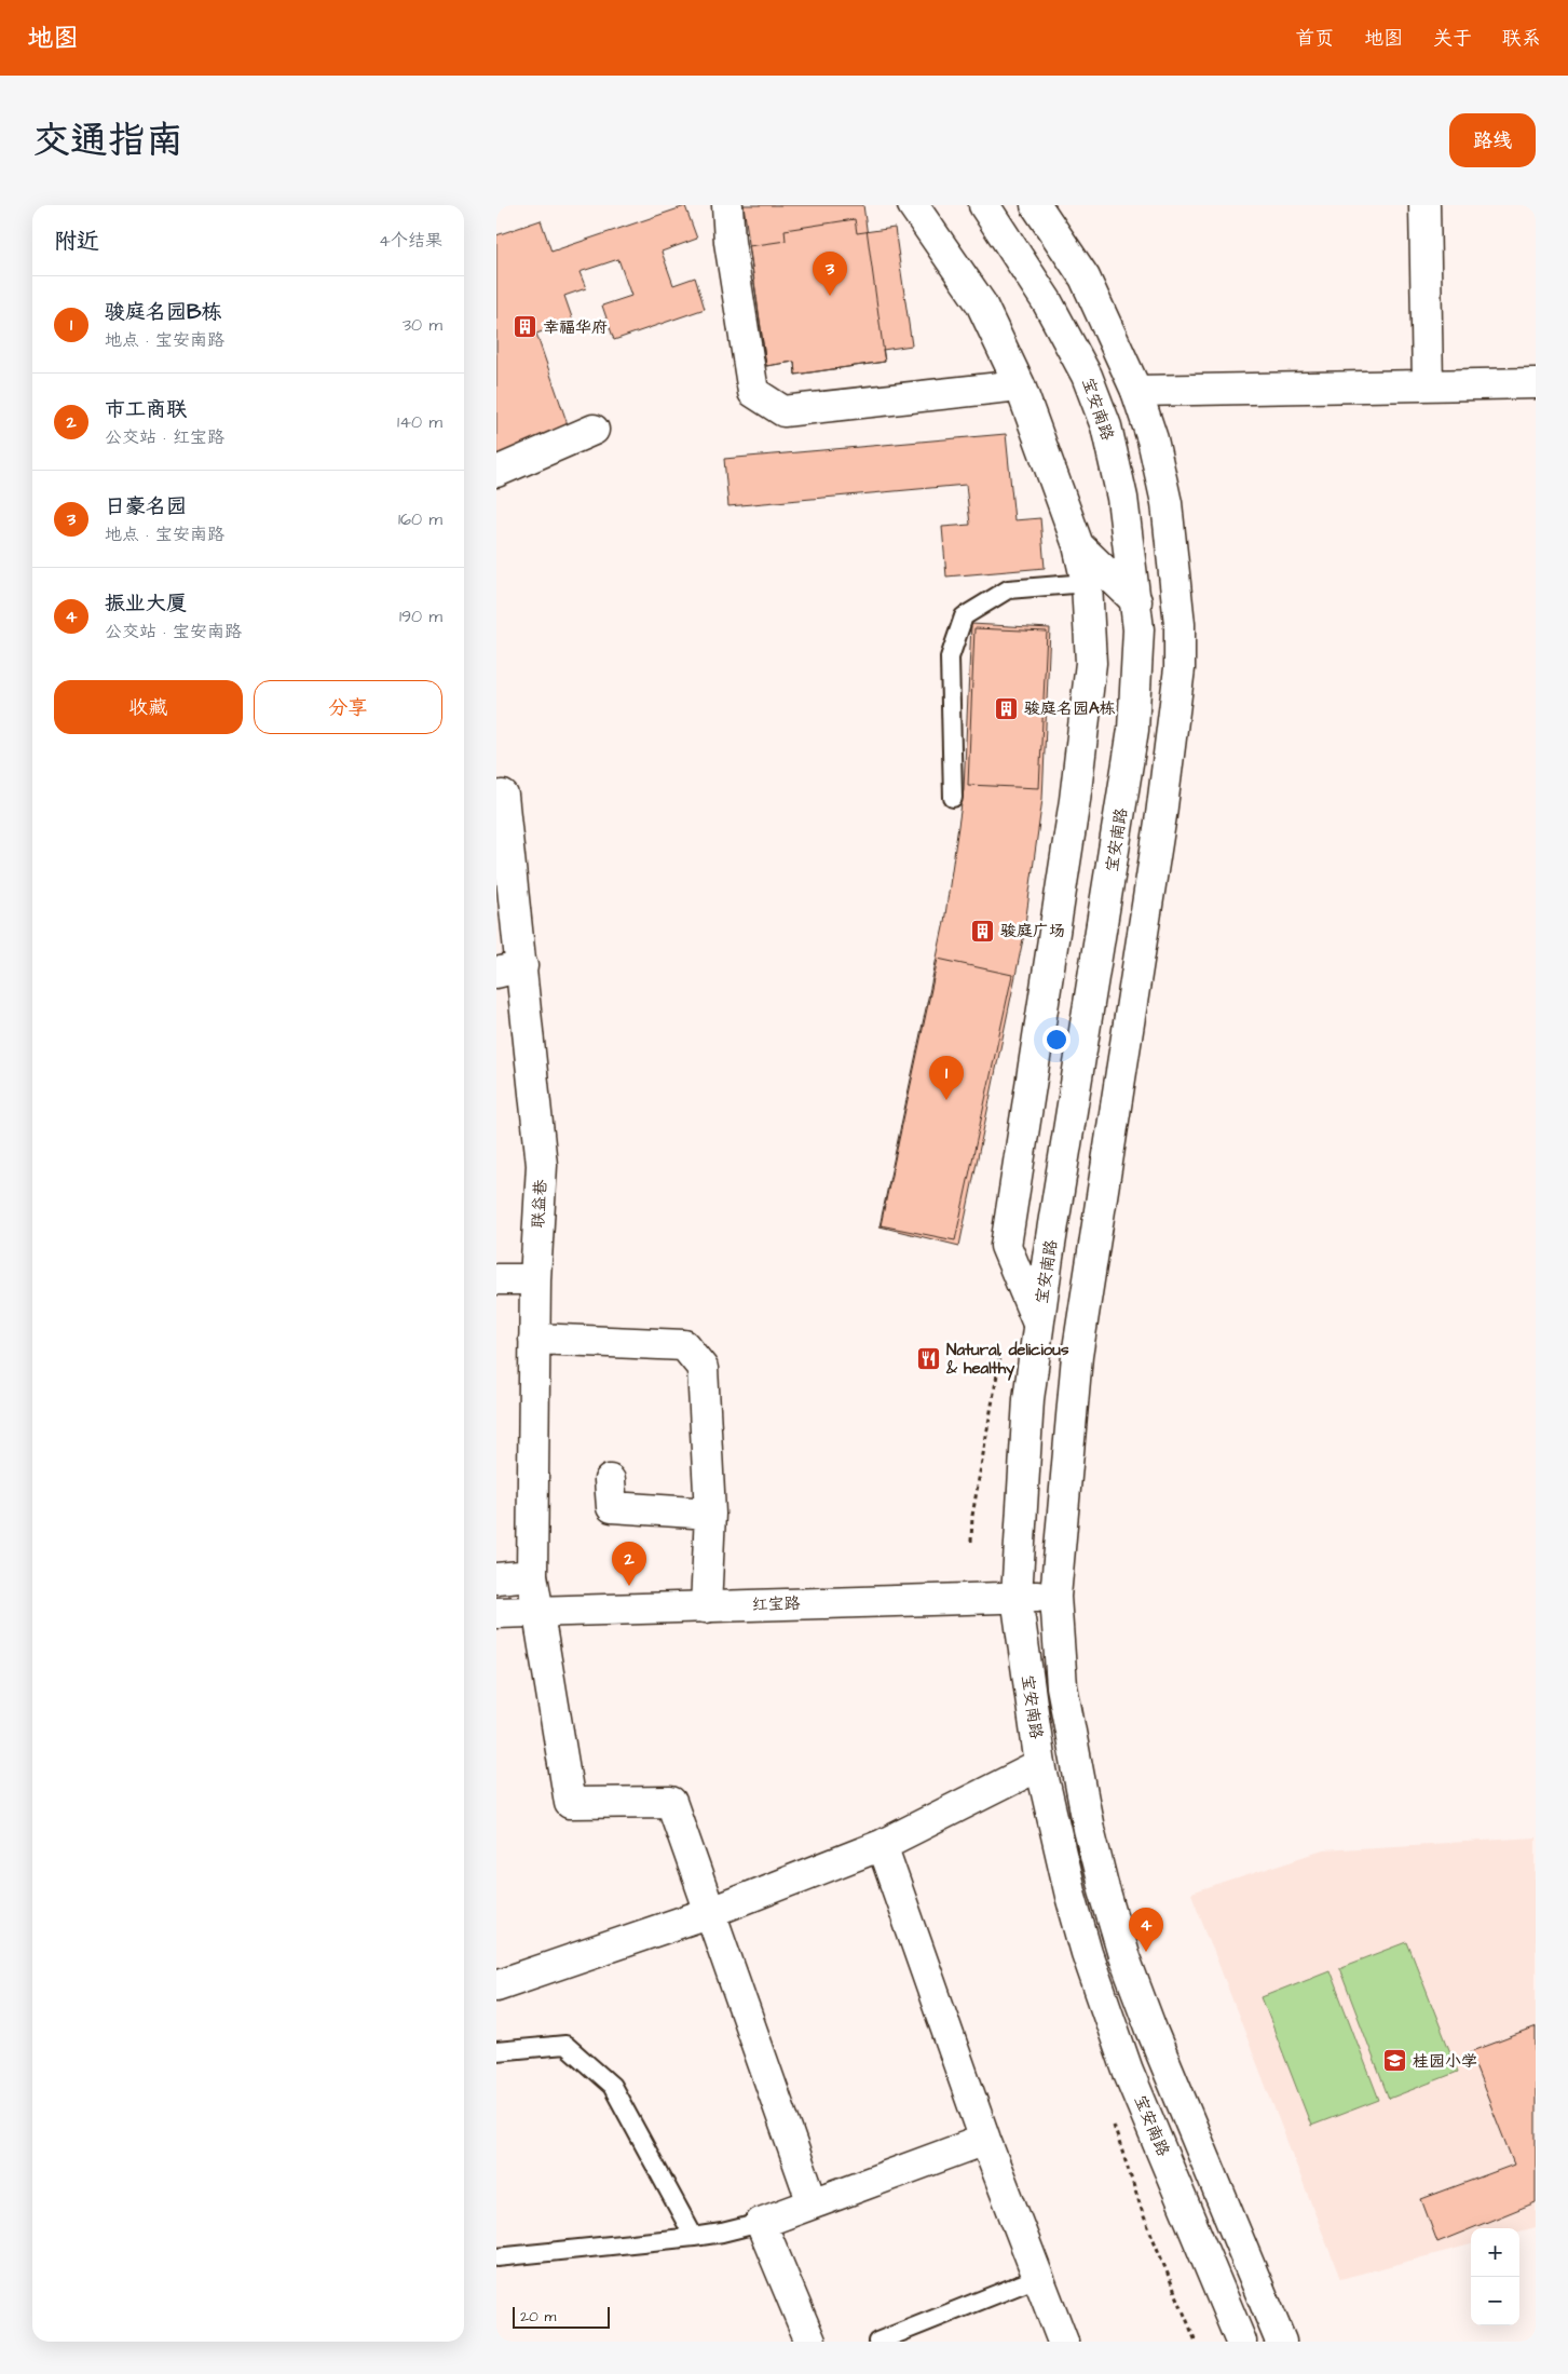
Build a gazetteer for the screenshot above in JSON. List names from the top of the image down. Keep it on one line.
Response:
{"streets":{"street":["宝安南路","联益巷","红宝路"]},"crossings":[["宝安南路","红宝路"],["联益巷","红宝路"]],"places":{"building":["幸福华府","骏庭名园A栋","骏庭广场"],"restaurant":["Natural, delicious & healthy"],"school or university":["桂园小学"]},"scale_bar":"20 m","page":{"header":"地图","nav":["首页","地图","关于","联系"],"title":"交通指南","buttons":["路线",["收藏","分享"]],"heading":["附近","4个结果"],"pins":["3","1","2","4"],"list":[{"mark":"1","name":"骏庭名园B栋","note":"地点 · 宝安南路","value":"30 m"},{"mark":"2","name":"市工商联","note":"公交站 · 红宝路","value":"140 m"},{"mark":"3","name":"日豪名园","note":"地点 · 宝安南路","value":"160 m"},{"mark":"4","name":"振业大厦","note":"公交站 · 宝安南路","value":"190 m"}],"map_buttons":["+","−"],"scale":"20 m"}}
